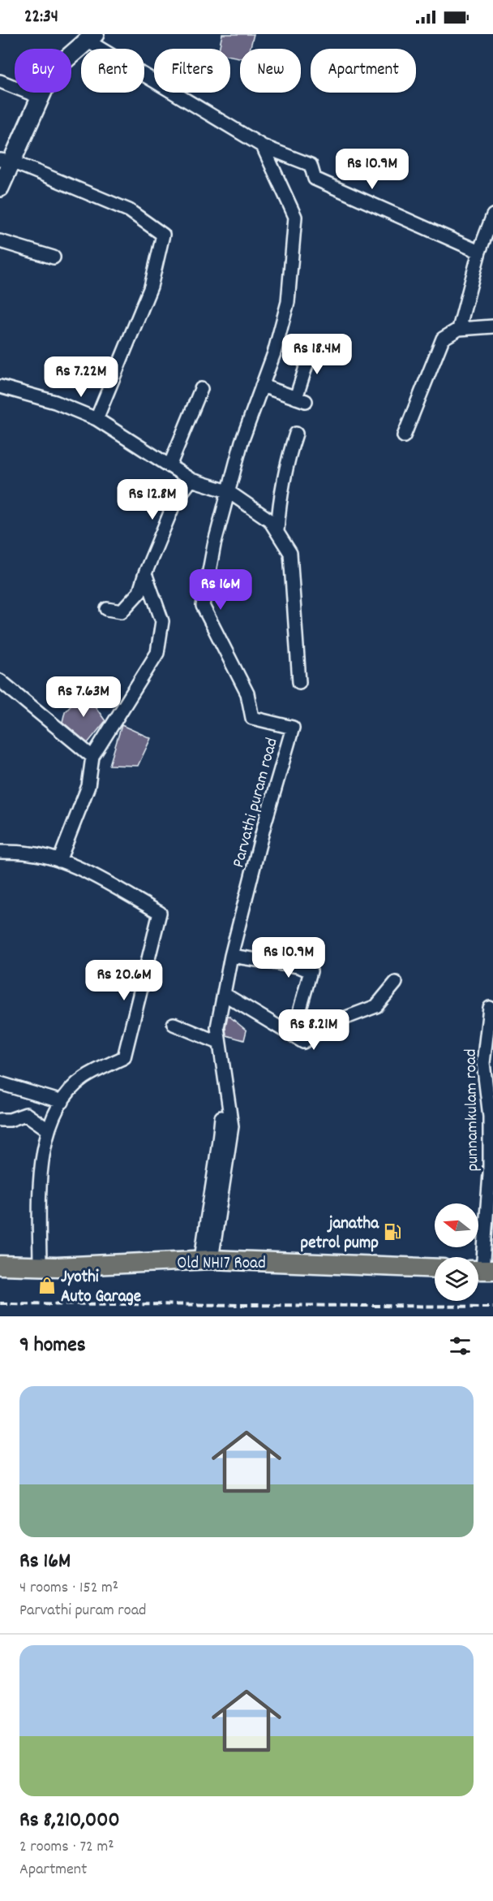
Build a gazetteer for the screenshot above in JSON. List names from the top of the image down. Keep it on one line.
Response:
{"streets":{"main road":["Old NH17 Road"],"street":["Parvathi puram road","punnamkulam road"]},"crossings":[["Parvathi puram road","Old NH17 Road"]],"places":{"fuel station":["janatha petrol pump"],"shop":["Jyothi Auto Garage"]},"north":"left","page":{"status":"22:34","chip":["Buy","Rent","Filters","New","Apartment"],"price":["Rs 10.9M","Rs 18.4M","Rs 7.22M","Rs 12.8M","Rs 16M","Rs 7.63M","Rs 10.9M","Rs 20.6M","Rs 8.21M"],"heading":"9 homes","list":[{"name":"Rs 16M","note":"4 rooms · 152 m² · Parvathi puram road"},{"name":"Rs 8,210,000","note":"2 rooms · 72 m² · Apartment"}]}}
